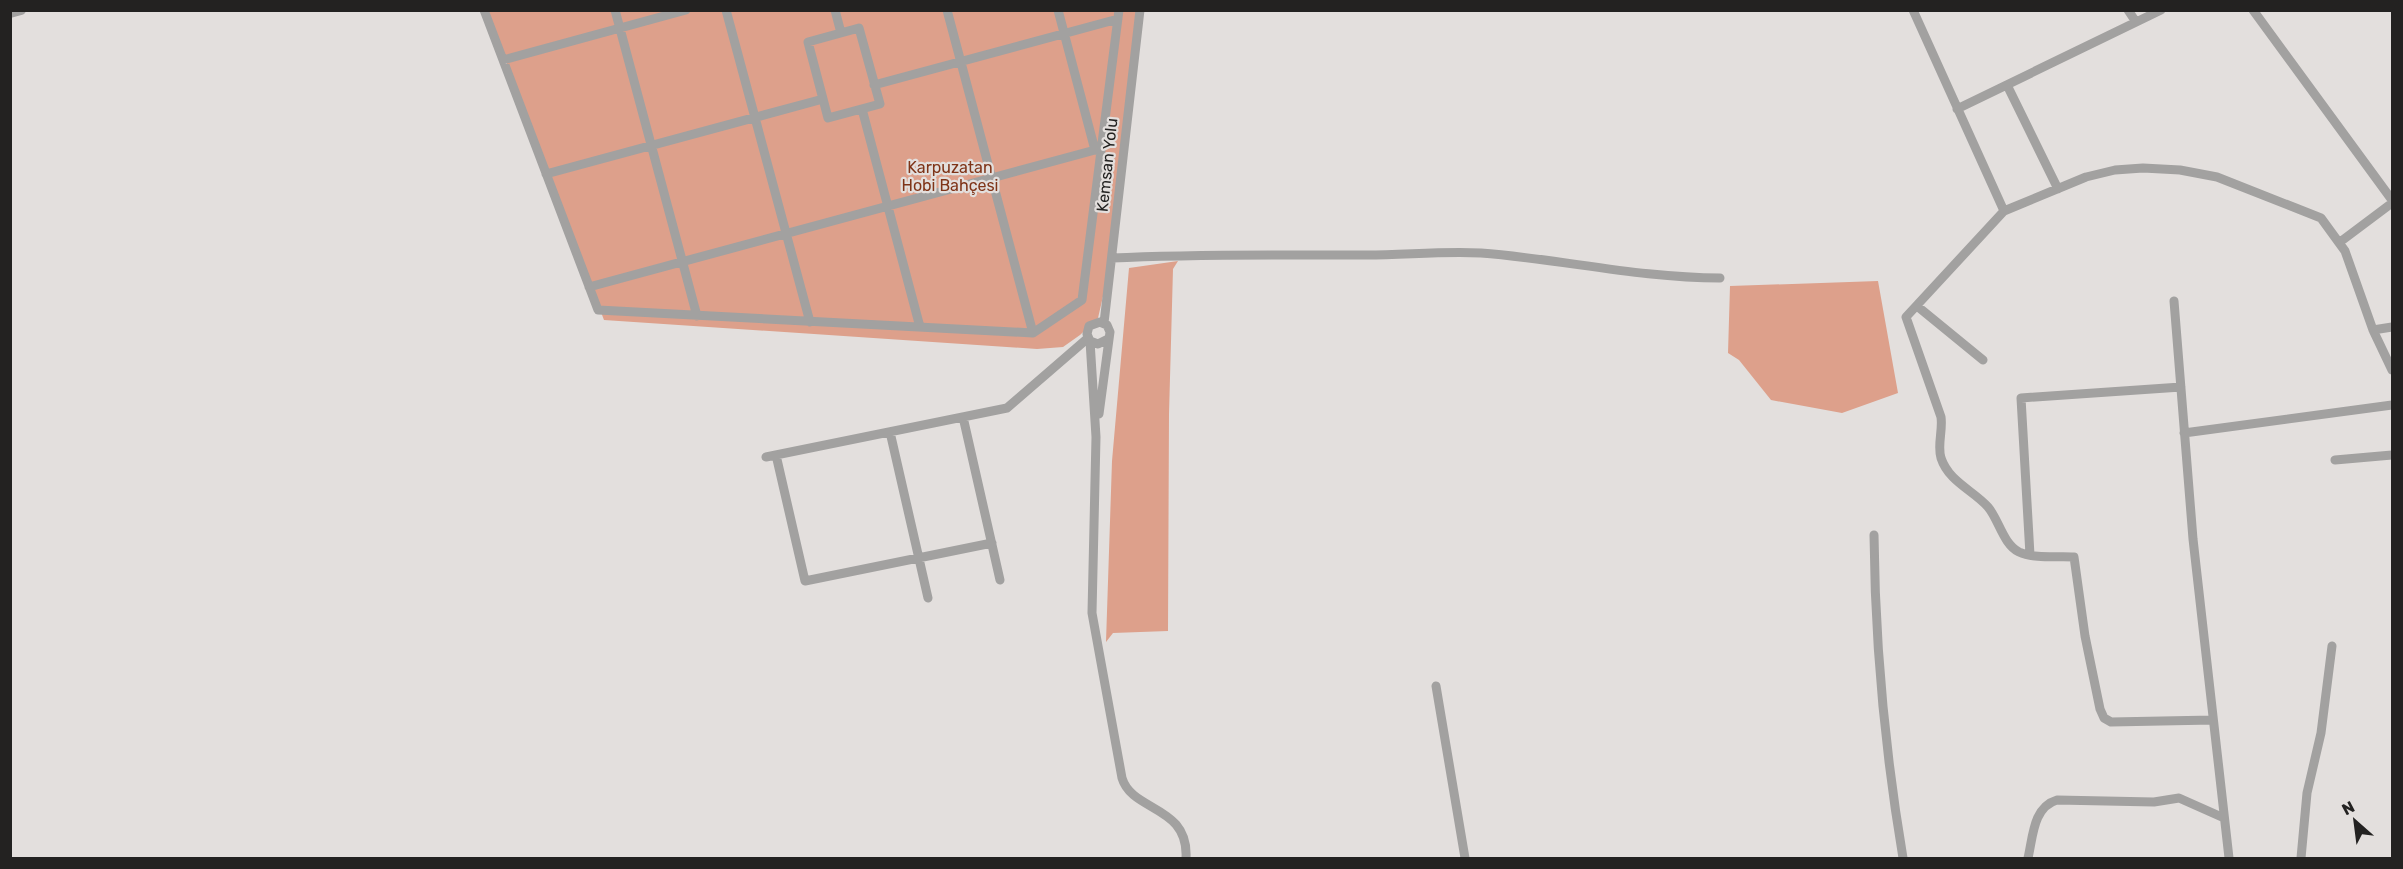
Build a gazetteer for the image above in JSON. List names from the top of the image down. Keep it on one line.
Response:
{"streets":{"street":["Kemsan Yolu"]},"parks":["Karpuzatan Hobi Bahçesi"],"north":"top left"}
